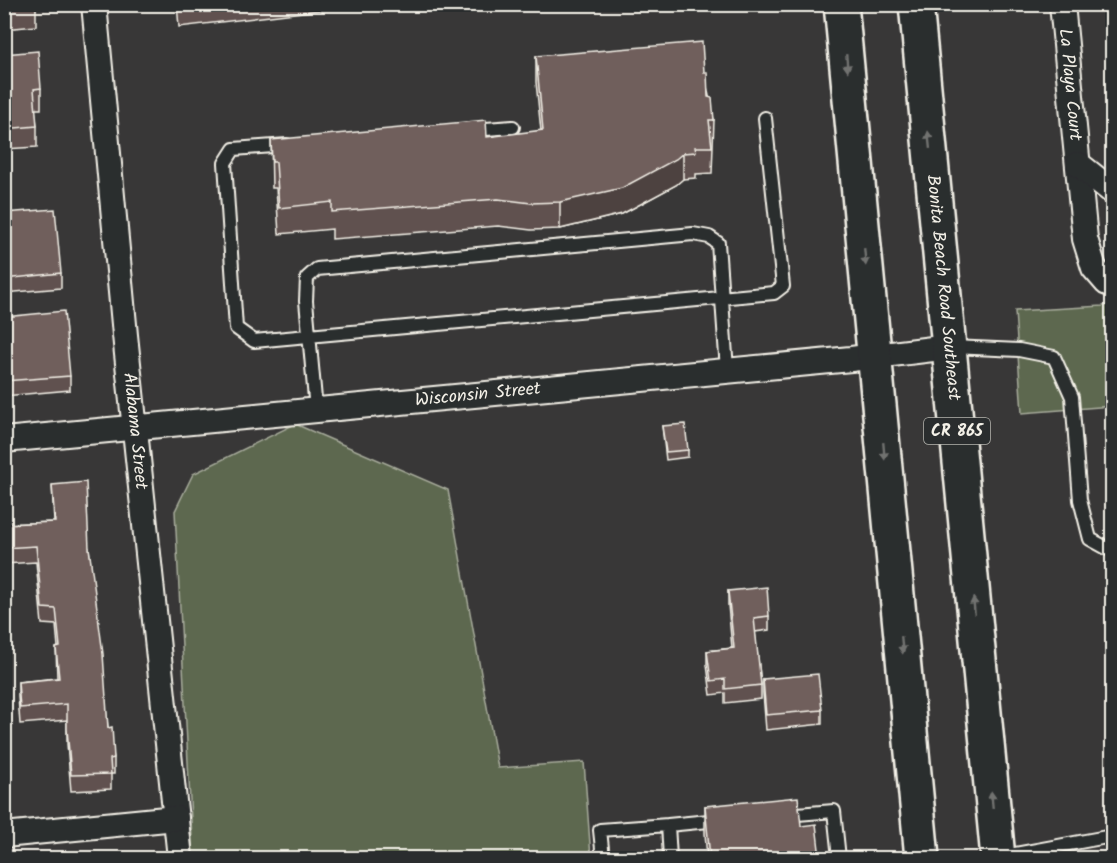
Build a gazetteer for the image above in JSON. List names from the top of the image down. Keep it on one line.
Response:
{"streets":{"main road":["Bonita Beach Road Southeast","CR 865"],"street":["La Playa Court","Wisconsin Street","Alabama Street"]},"crossings":[["Bonita Beach Road Southeast","Wisconsin Street"],["Wisconsin Street","Alabama Street"]]}
